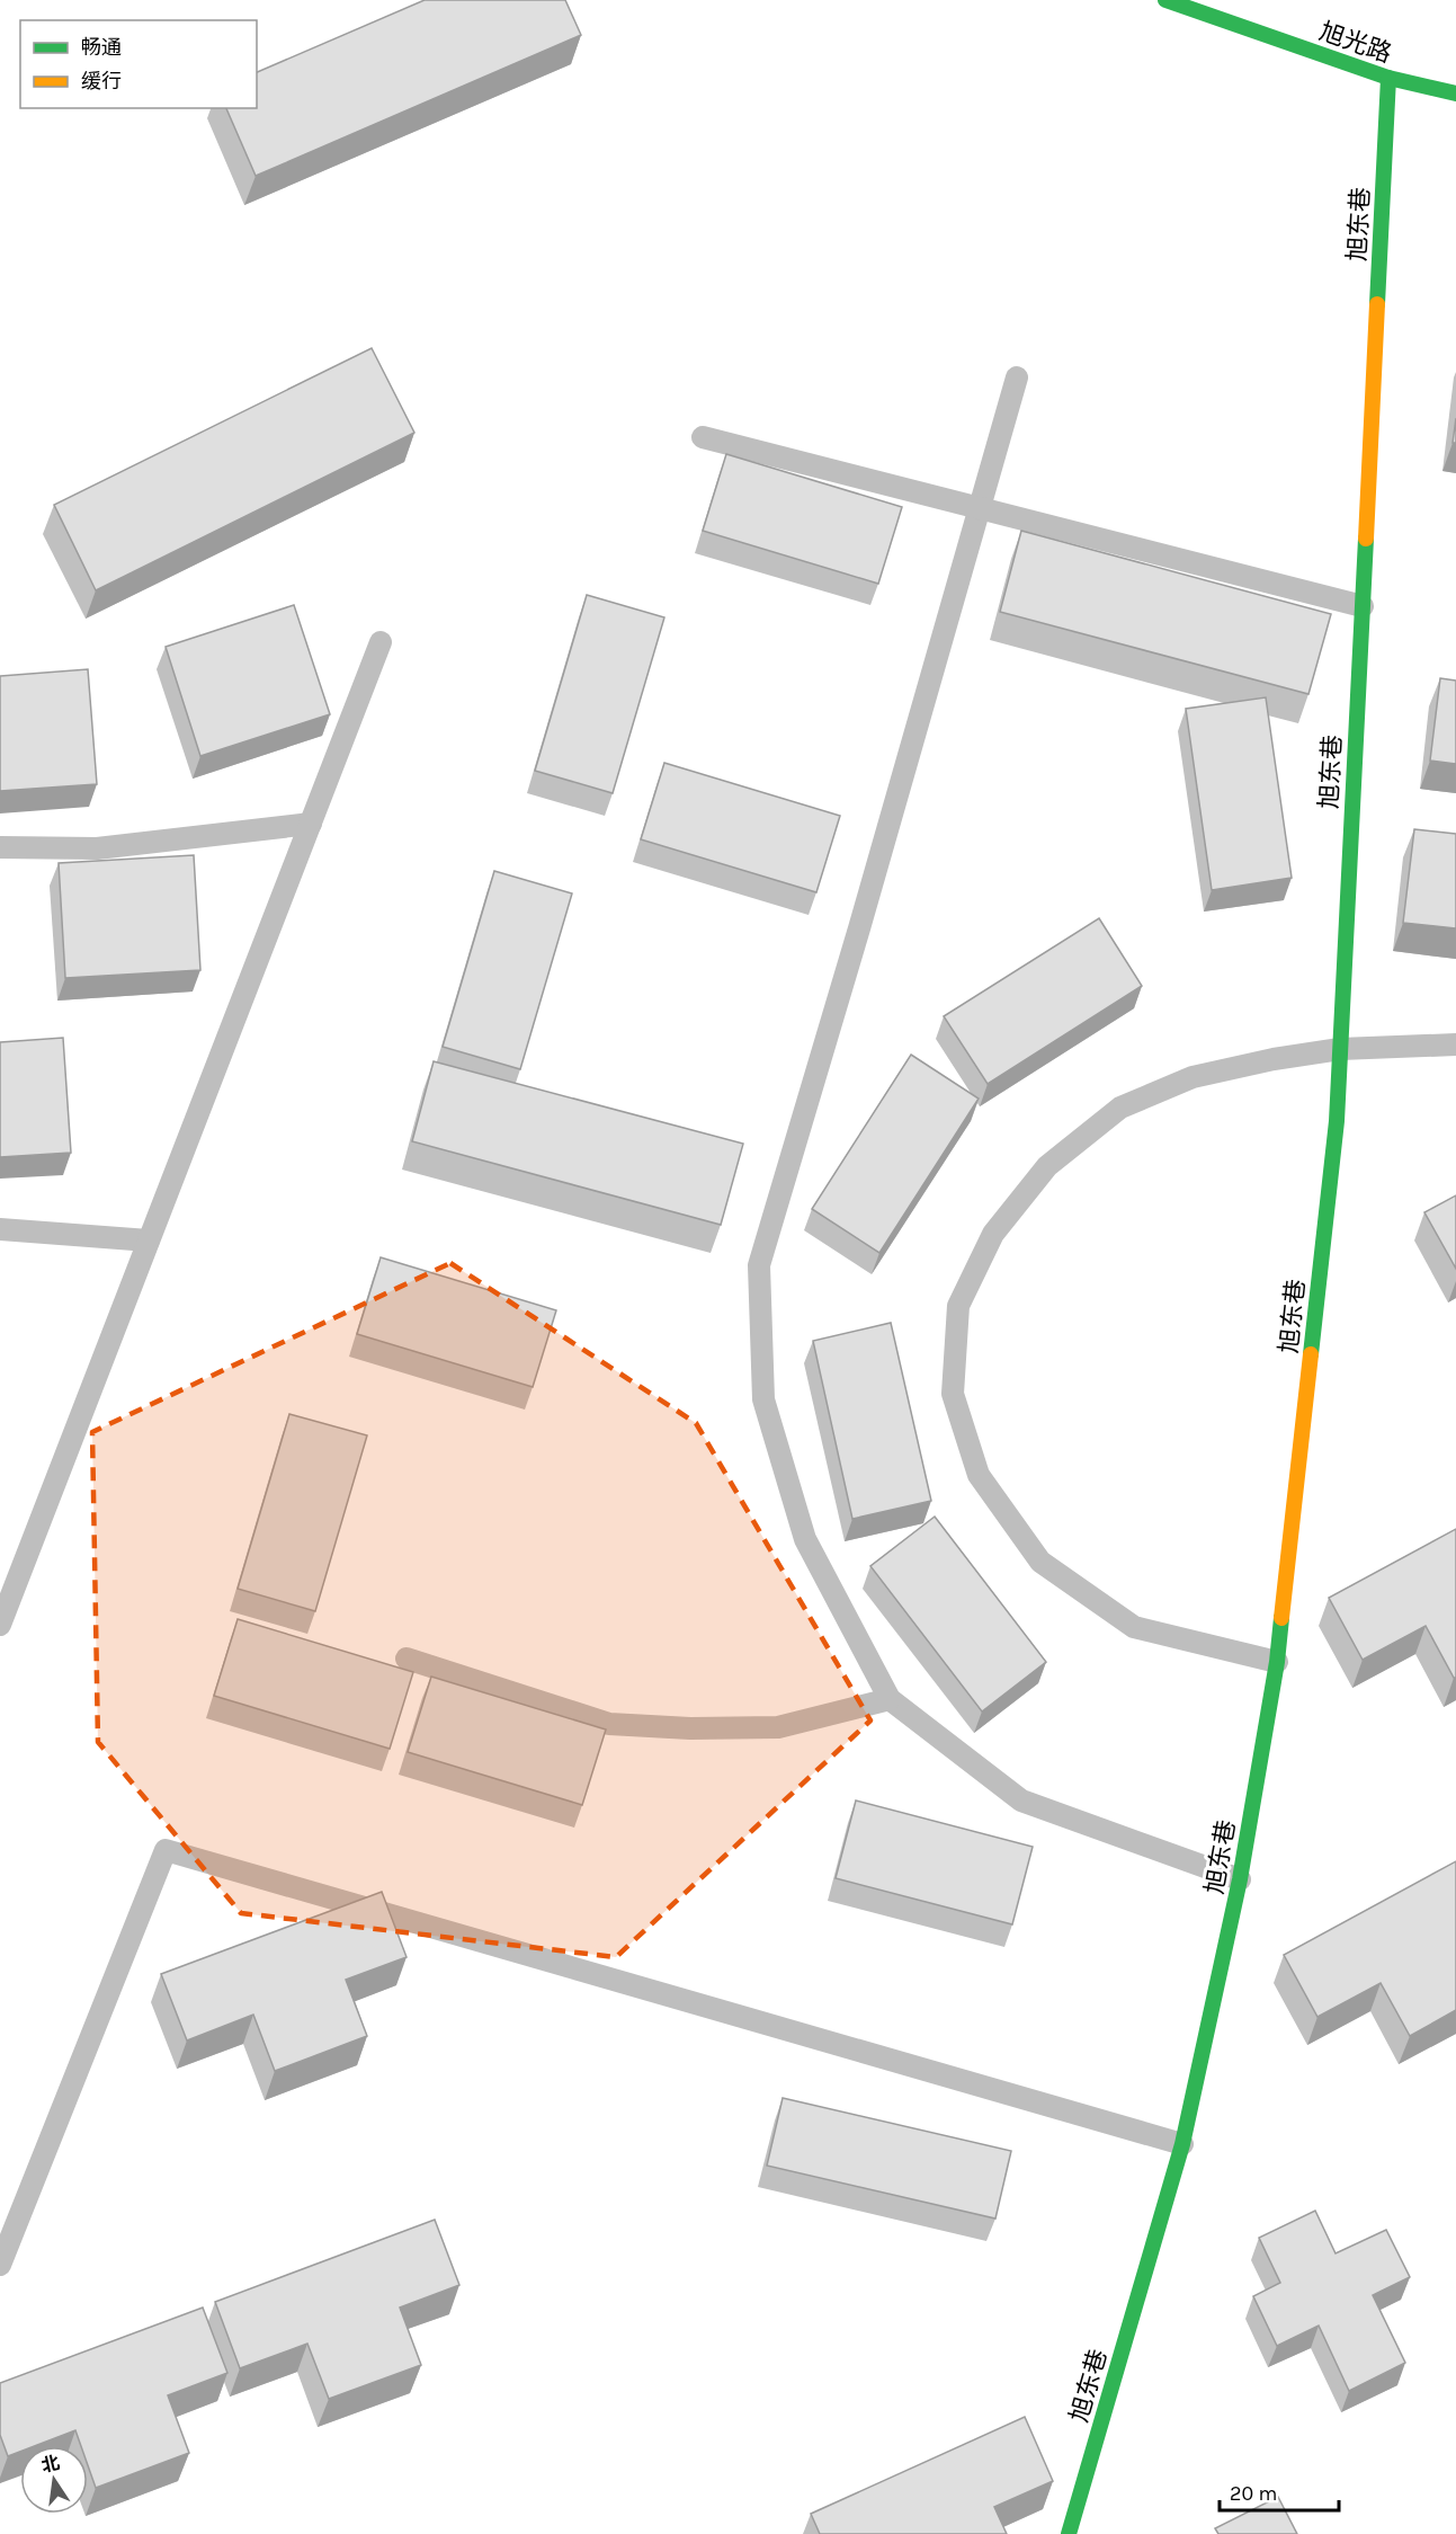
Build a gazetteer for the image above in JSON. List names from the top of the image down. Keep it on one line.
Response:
{"streets":{"street":["旭光路","旭东巷"]},"crossings":[["旭光路","旭东巷"]],"legend":["畅通","缓行"],"scale_bar":"20 m","north":"top"}
